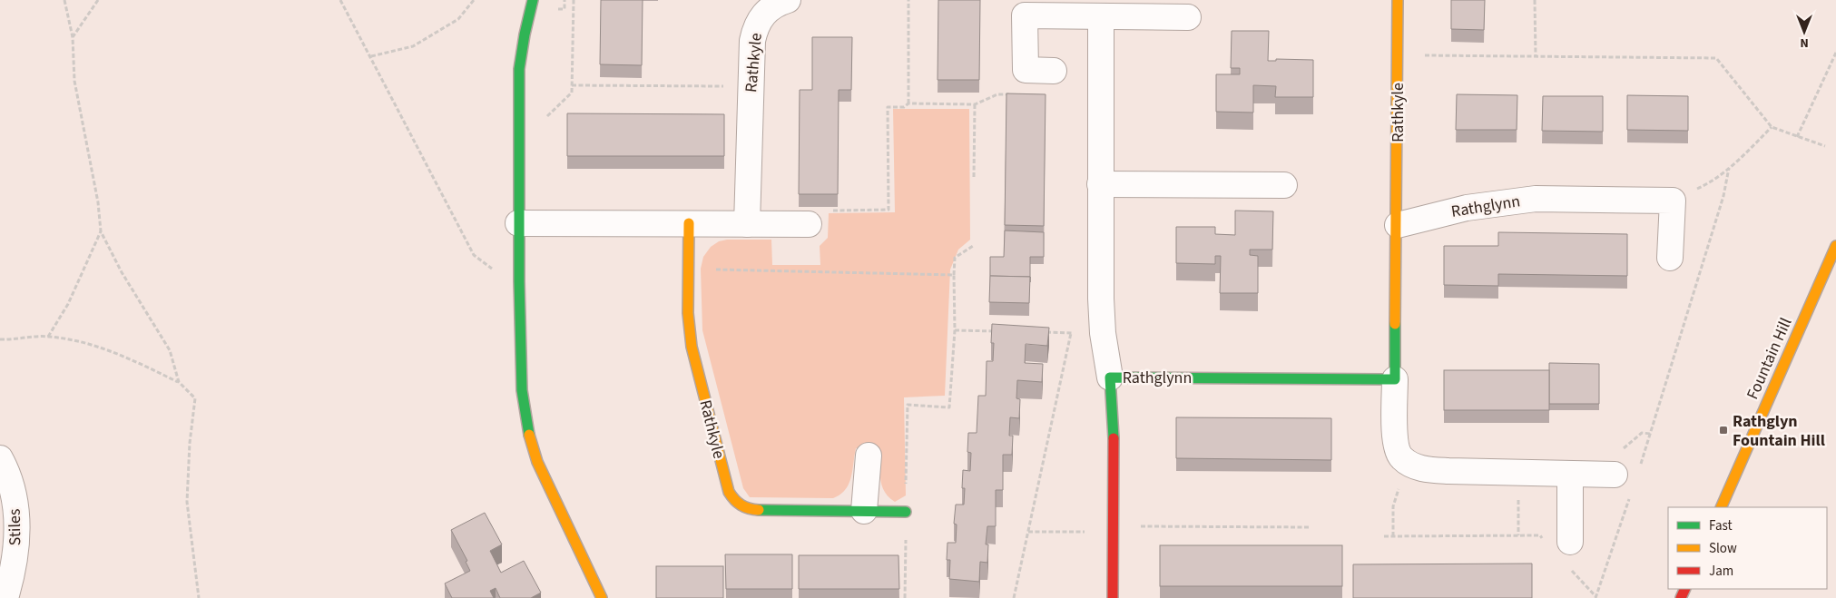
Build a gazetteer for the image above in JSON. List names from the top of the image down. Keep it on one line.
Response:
{"streets":{"street":["Rathkyle","Rathglynn","Fountain Hill","Stiles"]},"crossings":[["Rathkyle","Rathglynn"]],"places":{"transit":["Rathglyn Fountain Hill"]},"legend":["Fast","Slow","Jam"],"north":"bottom"}
